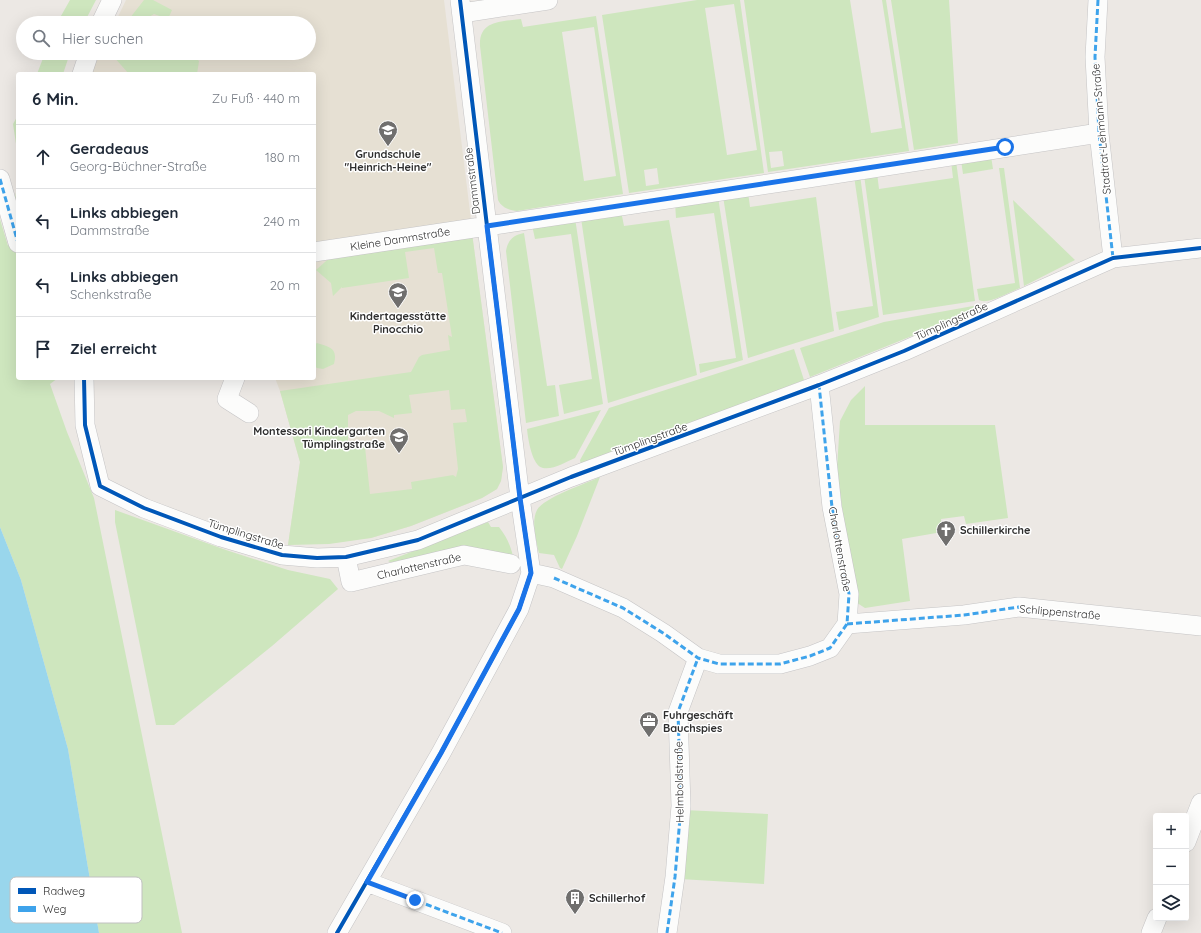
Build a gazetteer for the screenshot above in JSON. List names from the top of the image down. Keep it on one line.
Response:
{"streets":{"street":["Stadtrat-Lehmann-Straße","Dammstraße","Kleine Dammstraße","Tümplingstraße","Charlottenstraße","Schlippenstraße","Helmboldstraße"]},"crossings":[["Stadtrat-Lehmann-Straße","Kleine Dammstraße"],["Stadtrat-Lehmann-Straße","Tümplingstraße"],["Dammstraße","Kleine Dammstraße"],["Dammstraße","Tümplingstraße"],["Tümplingstraße","Charlottenstraße"],["Charlottenstraße","Schlippenstraße"]],"places":{"school or university":["Grundschule \"Heinrich-Heine\"","Kindertagesstätte Pinocchio","Montessori Kindergarten Tümplingstraße"],"church":["Schillerkirche"],"office":["Fuhrgeschäft Bauchspies"],"building":["Schillerhof"]},"legend":["Radweg","Weg"],"page":{"search":"Hier suchen","heading":["6 Min.","Zu Fuß · 440 m"],"list":[["Geradeaus","Georg-Büchner-Straße","180 m"],["Links abbiegen","Dammstraße","240 m"],["Links abbiegen","Schenkstraße","20 m"],"Ziel erreicht"],"map_buttons":["+","−"]}}
